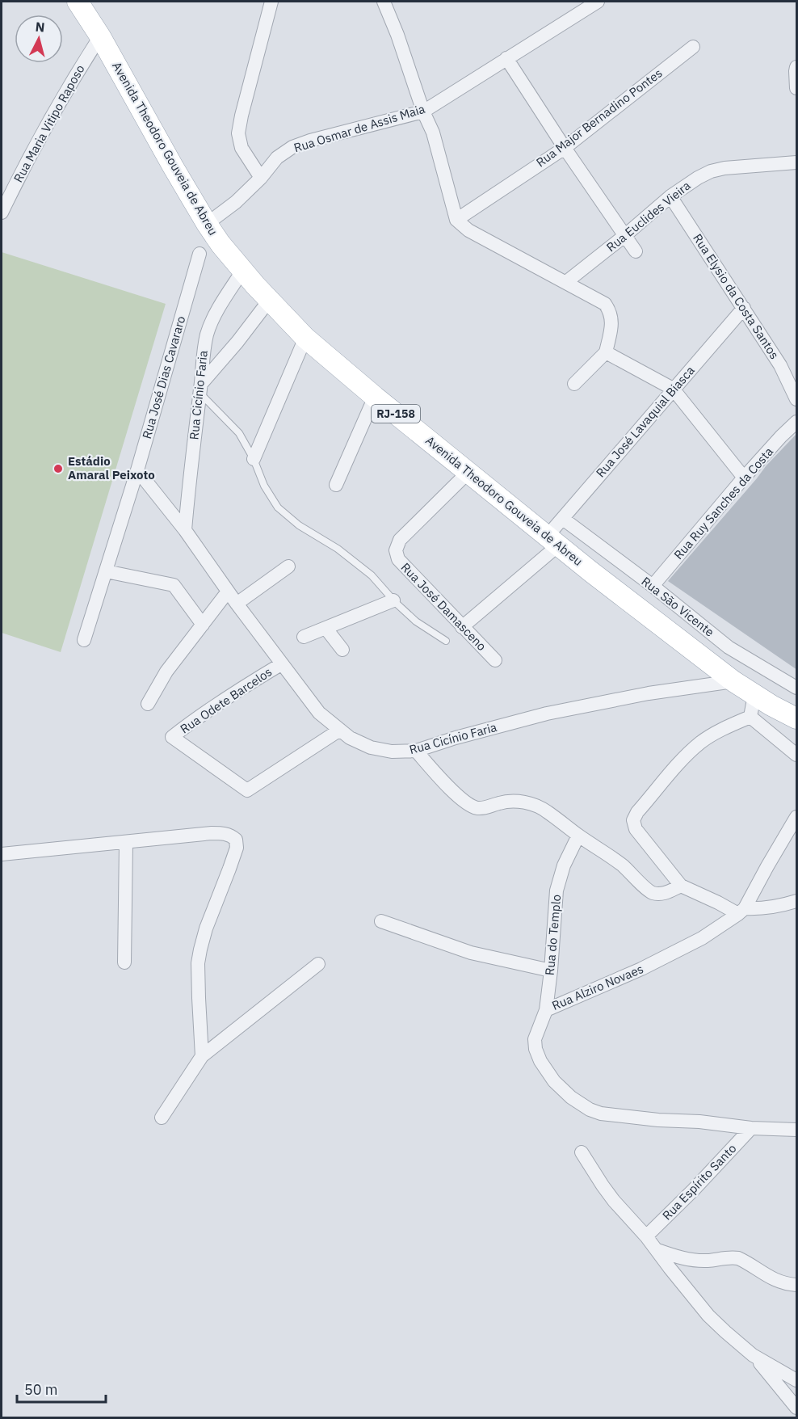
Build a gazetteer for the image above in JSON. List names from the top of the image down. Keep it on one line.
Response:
{"streets":{"main road":["Avenida Theodoro Gouveia de Abreu","RJ-158"],"street":["Rua Major Bernadino Pontes","Rua Maria Vitipo Raposo","Rua Osmar de Assis Maia","Rua Euclides Vieira","Rua Elysio da Costa Santos","Rua José Dias Cavararo","Rua Cicínio Faria","Rua José Lavaquial Biasca","Rua Ruy Sanches da Costa","Rua José Damasceno","Rua São Vicente","Rua Odete Barcelos","Rua do Templo","Rua Alziro Novaes","Rua Espírito Santo"]},"crossings":[["Rua Maria Vitipo Raposo","Avenida Theodoro Gouveia de Abreu"],["Rua Osmar de Assis Maia","Avenida Theodoro Gouveia de Abreu"],["Avenida Theodoro Gouveia de Abreu","Rua Cicínio Faria"],["Avenida Theodoro Gouveia de Abreu","Rua José Lavaquial Biasca"],["Avenida Theodoro Gouveia de Abreu","Rua José Damasceno"],["Rua Euclides Vieira","Rua Elysio da Costa Santos"],["Rua Elysio da Costa Santos","Rua José Lavaquial Biasca"],["Rua José Dias Cavararo","Rua Cicínio Faria"],["Rua Cicínio Faria","Rua Odete Barcelos"],["Rua José Lavaquial Biasca","Rua José Damasceno"],["Rua José Lavaquial Biasca","Rua São Vicente"],["Rua Ruy Sanches da Costa","Rua São Vicente"],["Rua do Templo","Rua Alziro Novaes"],["Rua Alziro Novaes","Rua Espírito Santo"]],"places":["Estádio Amaral Peixoto"],"scale_bar":"50 m","north":"top"}
